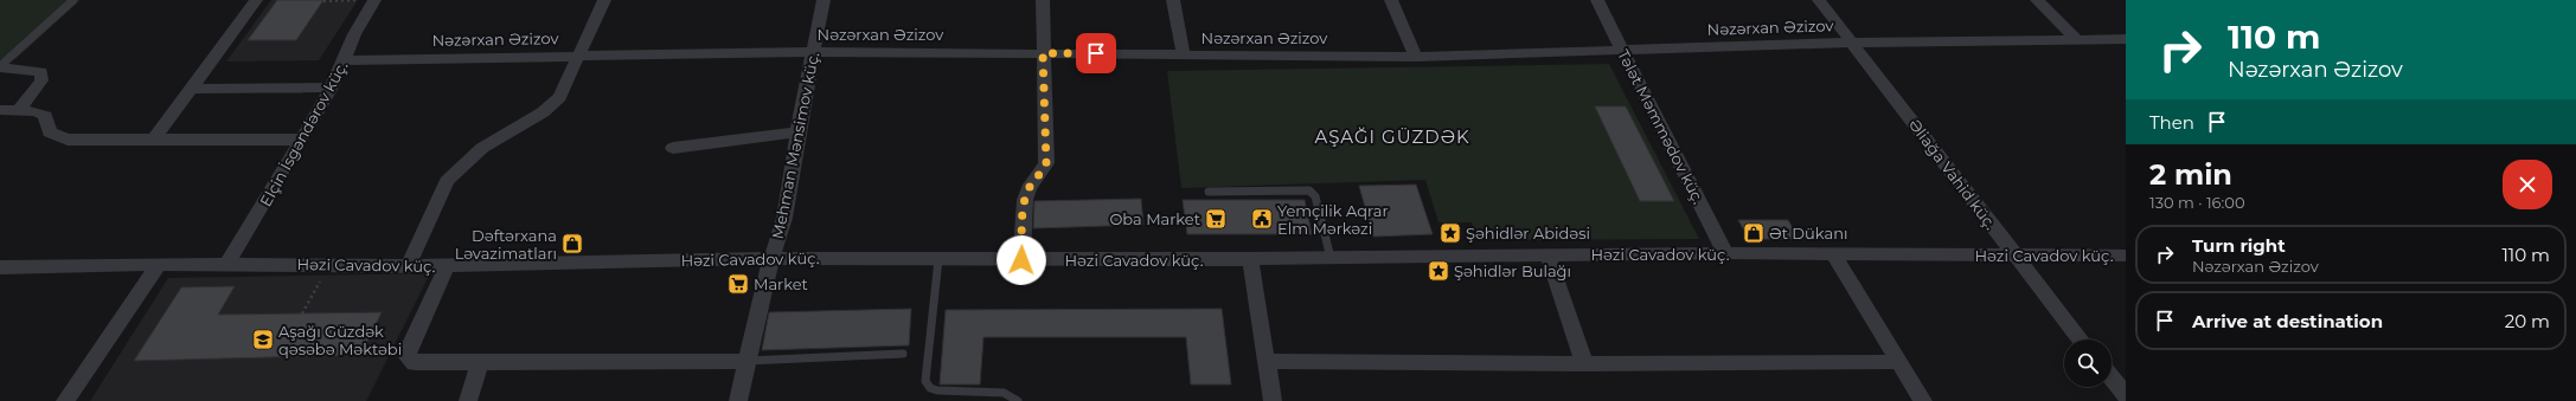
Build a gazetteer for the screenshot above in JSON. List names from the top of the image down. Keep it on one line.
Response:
{"streets":{"street":["Nəzərxan Əzizov","Tələt Məmmədov küç.","Elçin İsgəndərov küç.","Mehman Mənsimov küç.","Əliağa Vahid küç.","Həzi Cavadov küç."]},"crossings":[["Nəzərxan Əzizov","Tələt Məmmədov küç."],["Nəzərxan Əzizov","Elçin İsgəndərov küç."],["Nəzərxan Əzizov","Mehman Mənsimov küç."],["Nəzərxan Əzizov","Əliağa Vahid küç."],["Tələt Məmmədov küç.","Həzi Cavadov küç."],["Elçin İsgəndərov küç.","Həzi Cavadov küç."],["Mehman Mənsimov küç.","Həzi Cavadov küç."],["Əliağa Vahid küç.","Həzi Cavadov küç."]],"districts":["AŞAĞI GÜZDƏK"],"places":{"supermarket":["Oba Market","Market"],"public building":["Yemçilik Aqrar Elm Mərkəzi"],"place":["Şəhidlər Abidəsi","Şəhidlər Bulağı"],"shop":["Ət Dükanı","Dəftərxana Ləvazimatları"],"school or university":["Aşağı Güzdək qəsəbə Məktəbi"]},"page":{"turn":["110 m","Nəzərxan Əzizov"],"then":"Then","heading":["2 min","130 m · 16:00"],"list":[{"name":"Turn right","note":"Nəzərxan Əzizov","value":"110 m"},{"name":"Arrive at destination","value":"20 m"}]}}
